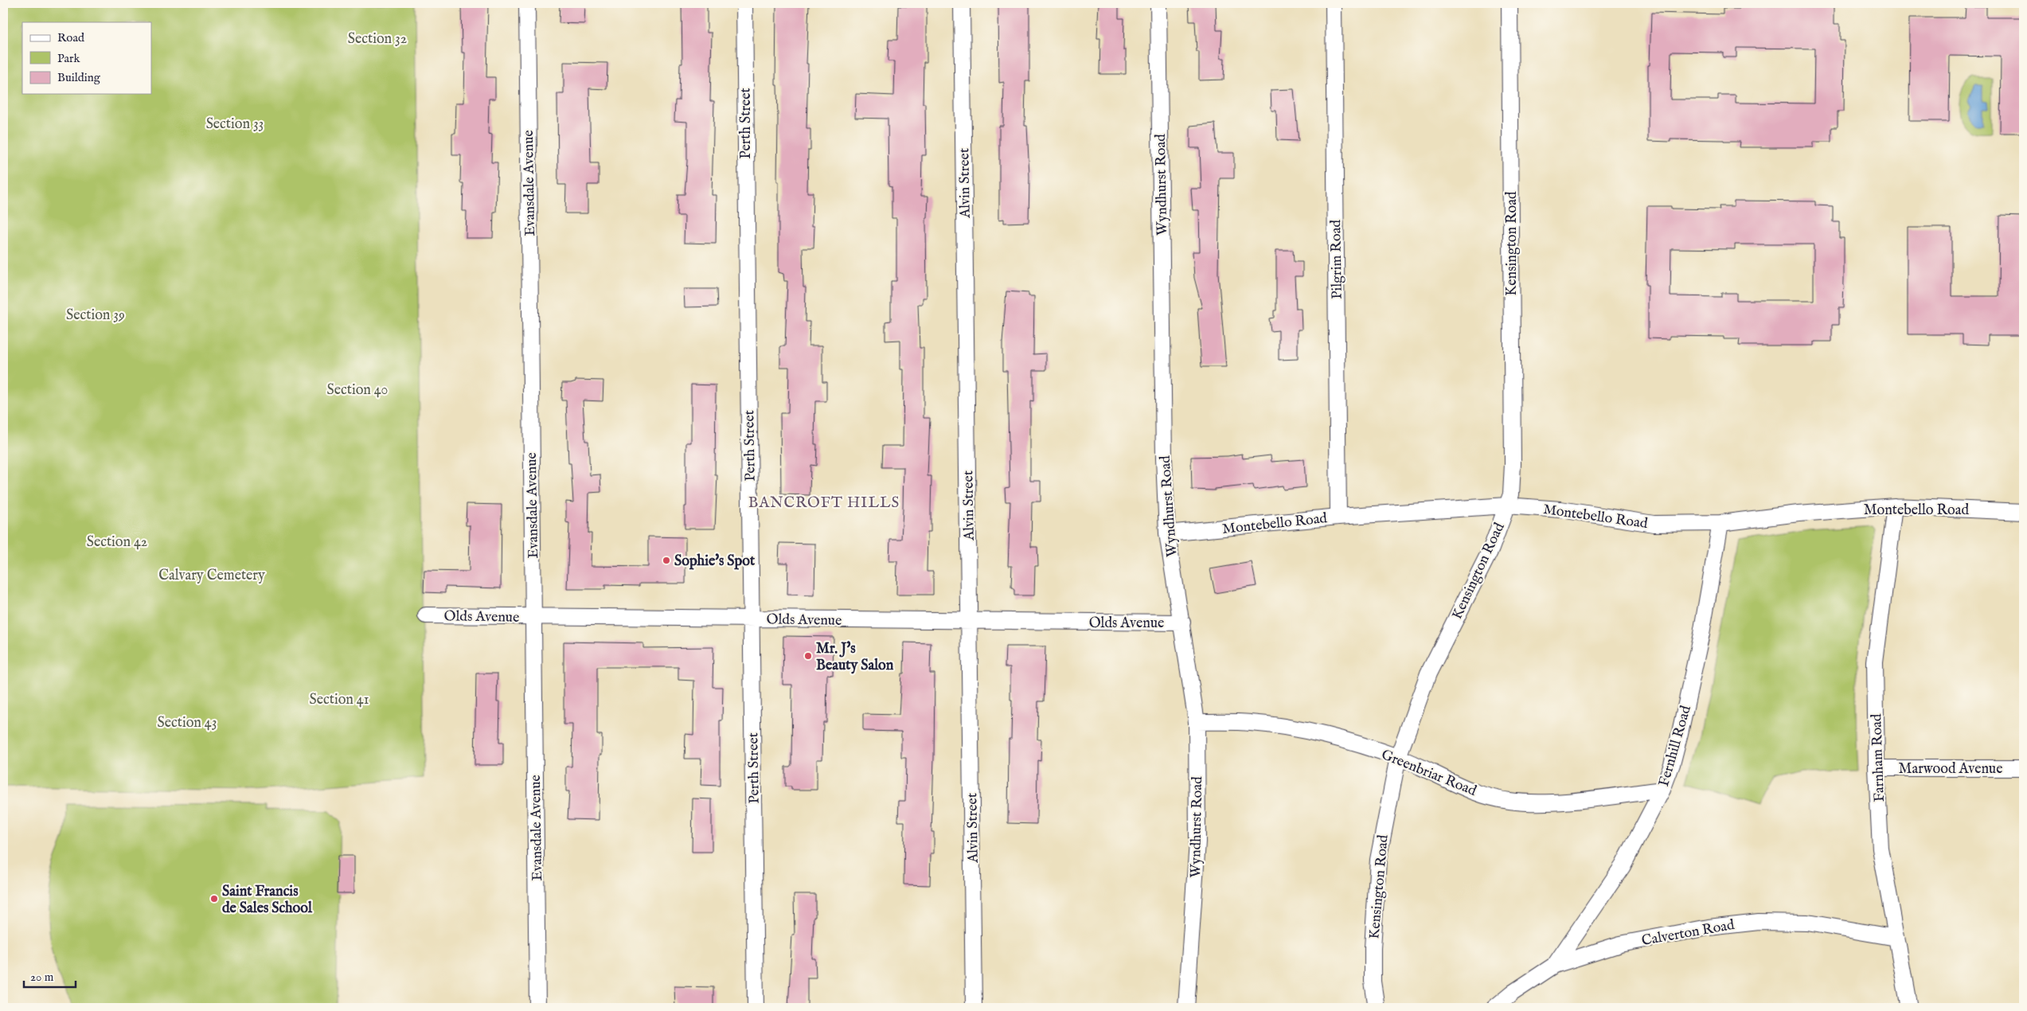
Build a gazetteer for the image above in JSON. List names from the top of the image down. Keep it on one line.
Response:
{"streets":{"street":["Perth Street","Evansdale Avenue","Alvin Street","Wyndhurst Road","Kensington Road","Pilgrim Road","Montebello Road","Olds Avenue","Fernhill Road","Farnham Road","Marwood Avenue","Greenbriar Road","Calverton Road"]},"crossings":[["Perth Street","Olds Avenue"],["Evansdale Avenue","Olds Avenue"],["Alvin Street","Olds Avenue"],["Wyndhurst Road","Montebello Road"],["Wyndhurst Road","Olds Avenue"],["Wyndhurst Road","Greenbriar Road"],["Kensington Road","Montebello Road"],["Kensington Road","Greenbriar Road"],["Pilgrim Road","Montebello Road"],["Montebello Road","Fernhill Road"],["Montebello Road","Farnham Road"],["Fernhill Road","Greenbriar Road"],["Fernhill Road","Calverton Road"],["Farnham Road","Marwood Avenue"],["Farnham Road","Calverton Road"]],"districts":["BANCROFT HILLS"],"parks":["Section 32","Section 33","Section 39","Section 40","Section 42","Calvary Cemetery","Section 41","Section 43"],"places":["Sophie's Spot","Mr. J's Beauty Salon","Saint Francis de Sales School"],"legend":["Road","Park","Building"],"scale_bar":"20 m"}
